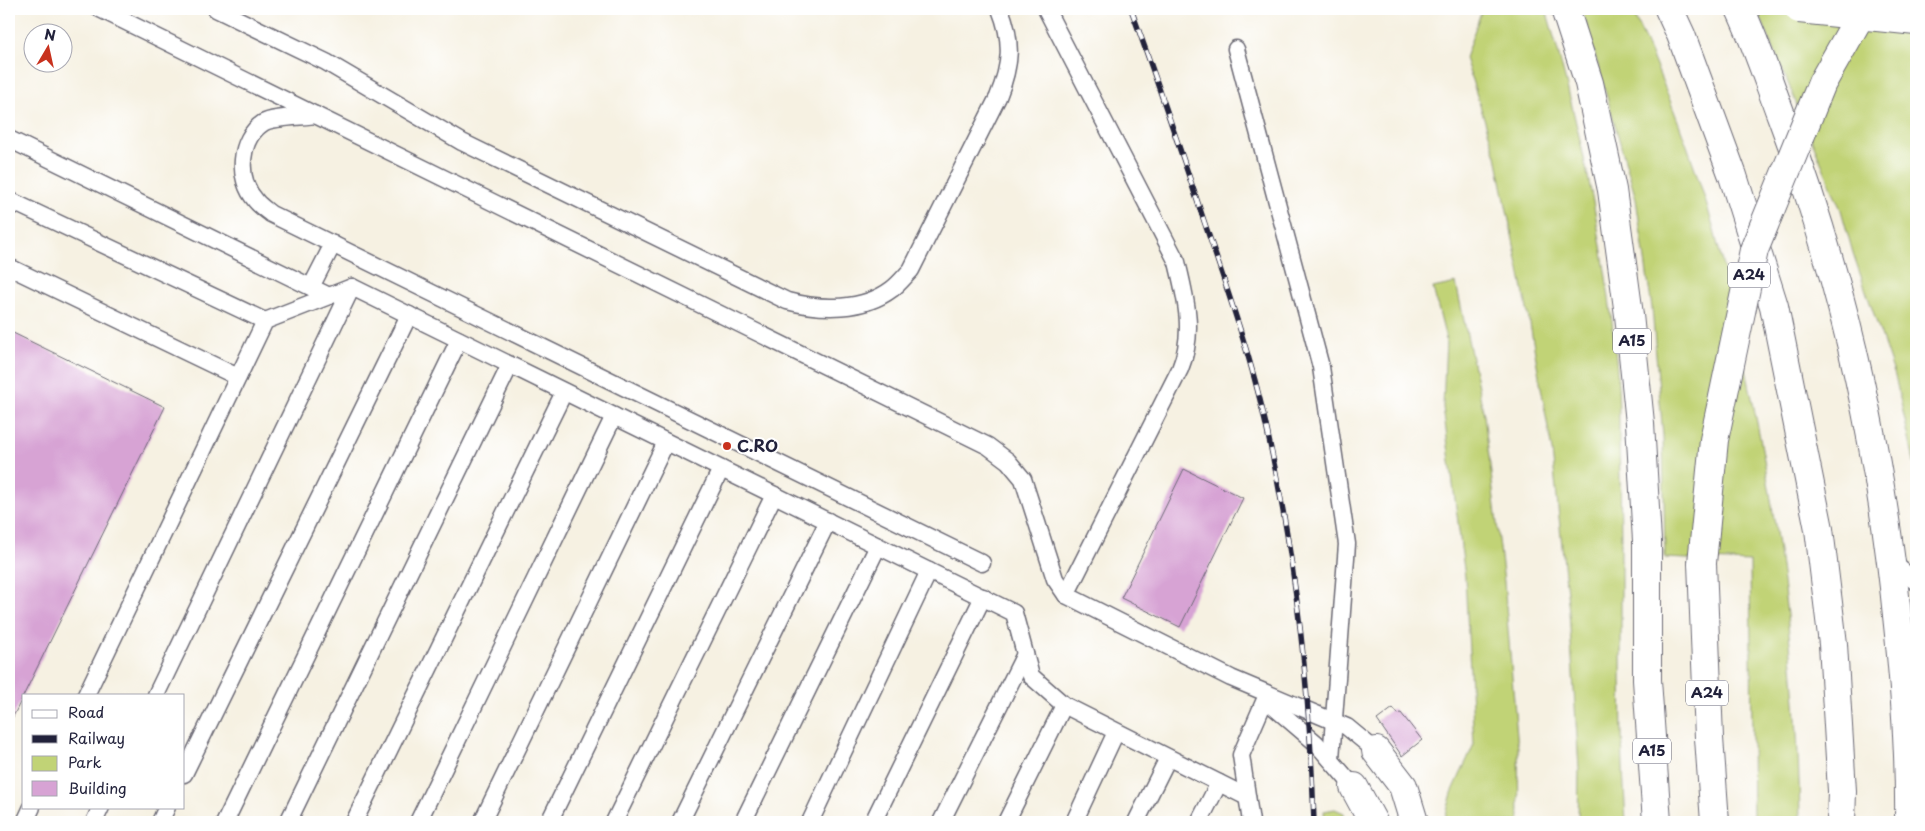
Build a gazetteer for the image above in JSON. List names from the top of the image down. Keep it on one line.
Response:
{"streets":{"main road":["A24","A15"]},"places":["C.RO"],"legend":["Road","Railway","Park","Building"],"north":"top"}
